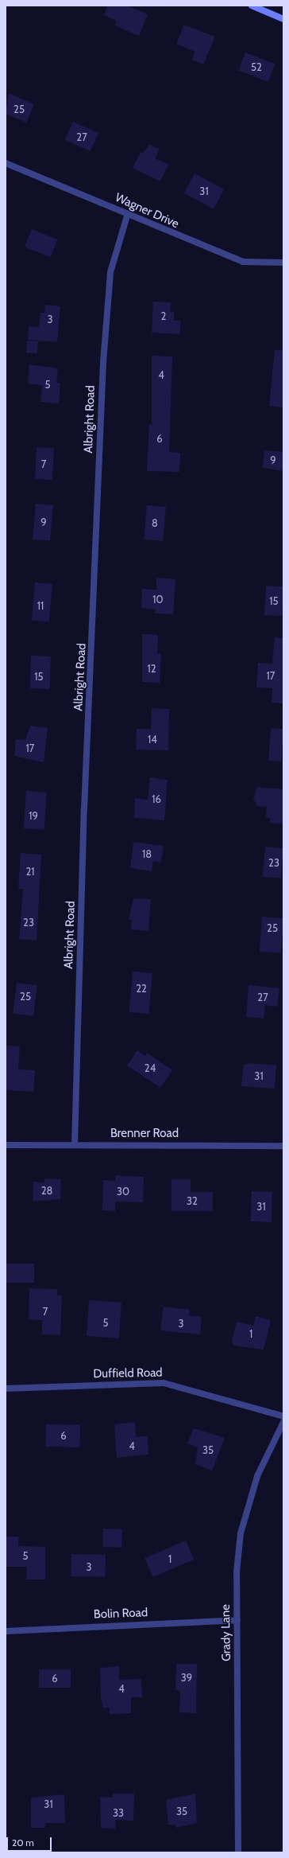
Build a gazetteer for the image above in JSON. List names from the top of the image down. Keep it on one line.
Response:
{"streets":{"street":["Wagner Drive","Albright Road","Brenner Road","Duffield Road","Bolin Road","Grady Lane"]},"crossings":[["Wagner Drive","Albright Road"],["Albright Road","Brenner Road"],["Bolin Road","Grady Lane"]],"house_numbers":["52","25","27","31","2","3","4","5","6","9","7","9","8","10","15","11","12","17","15","14","17","16","19","18","23","21","23","25","22","25","27","24","31","28","30","32","31","7","5","3","1","6","4","35","5","1","3","39","6","4","31","35","33"],"scale_bar":"20 m"}
